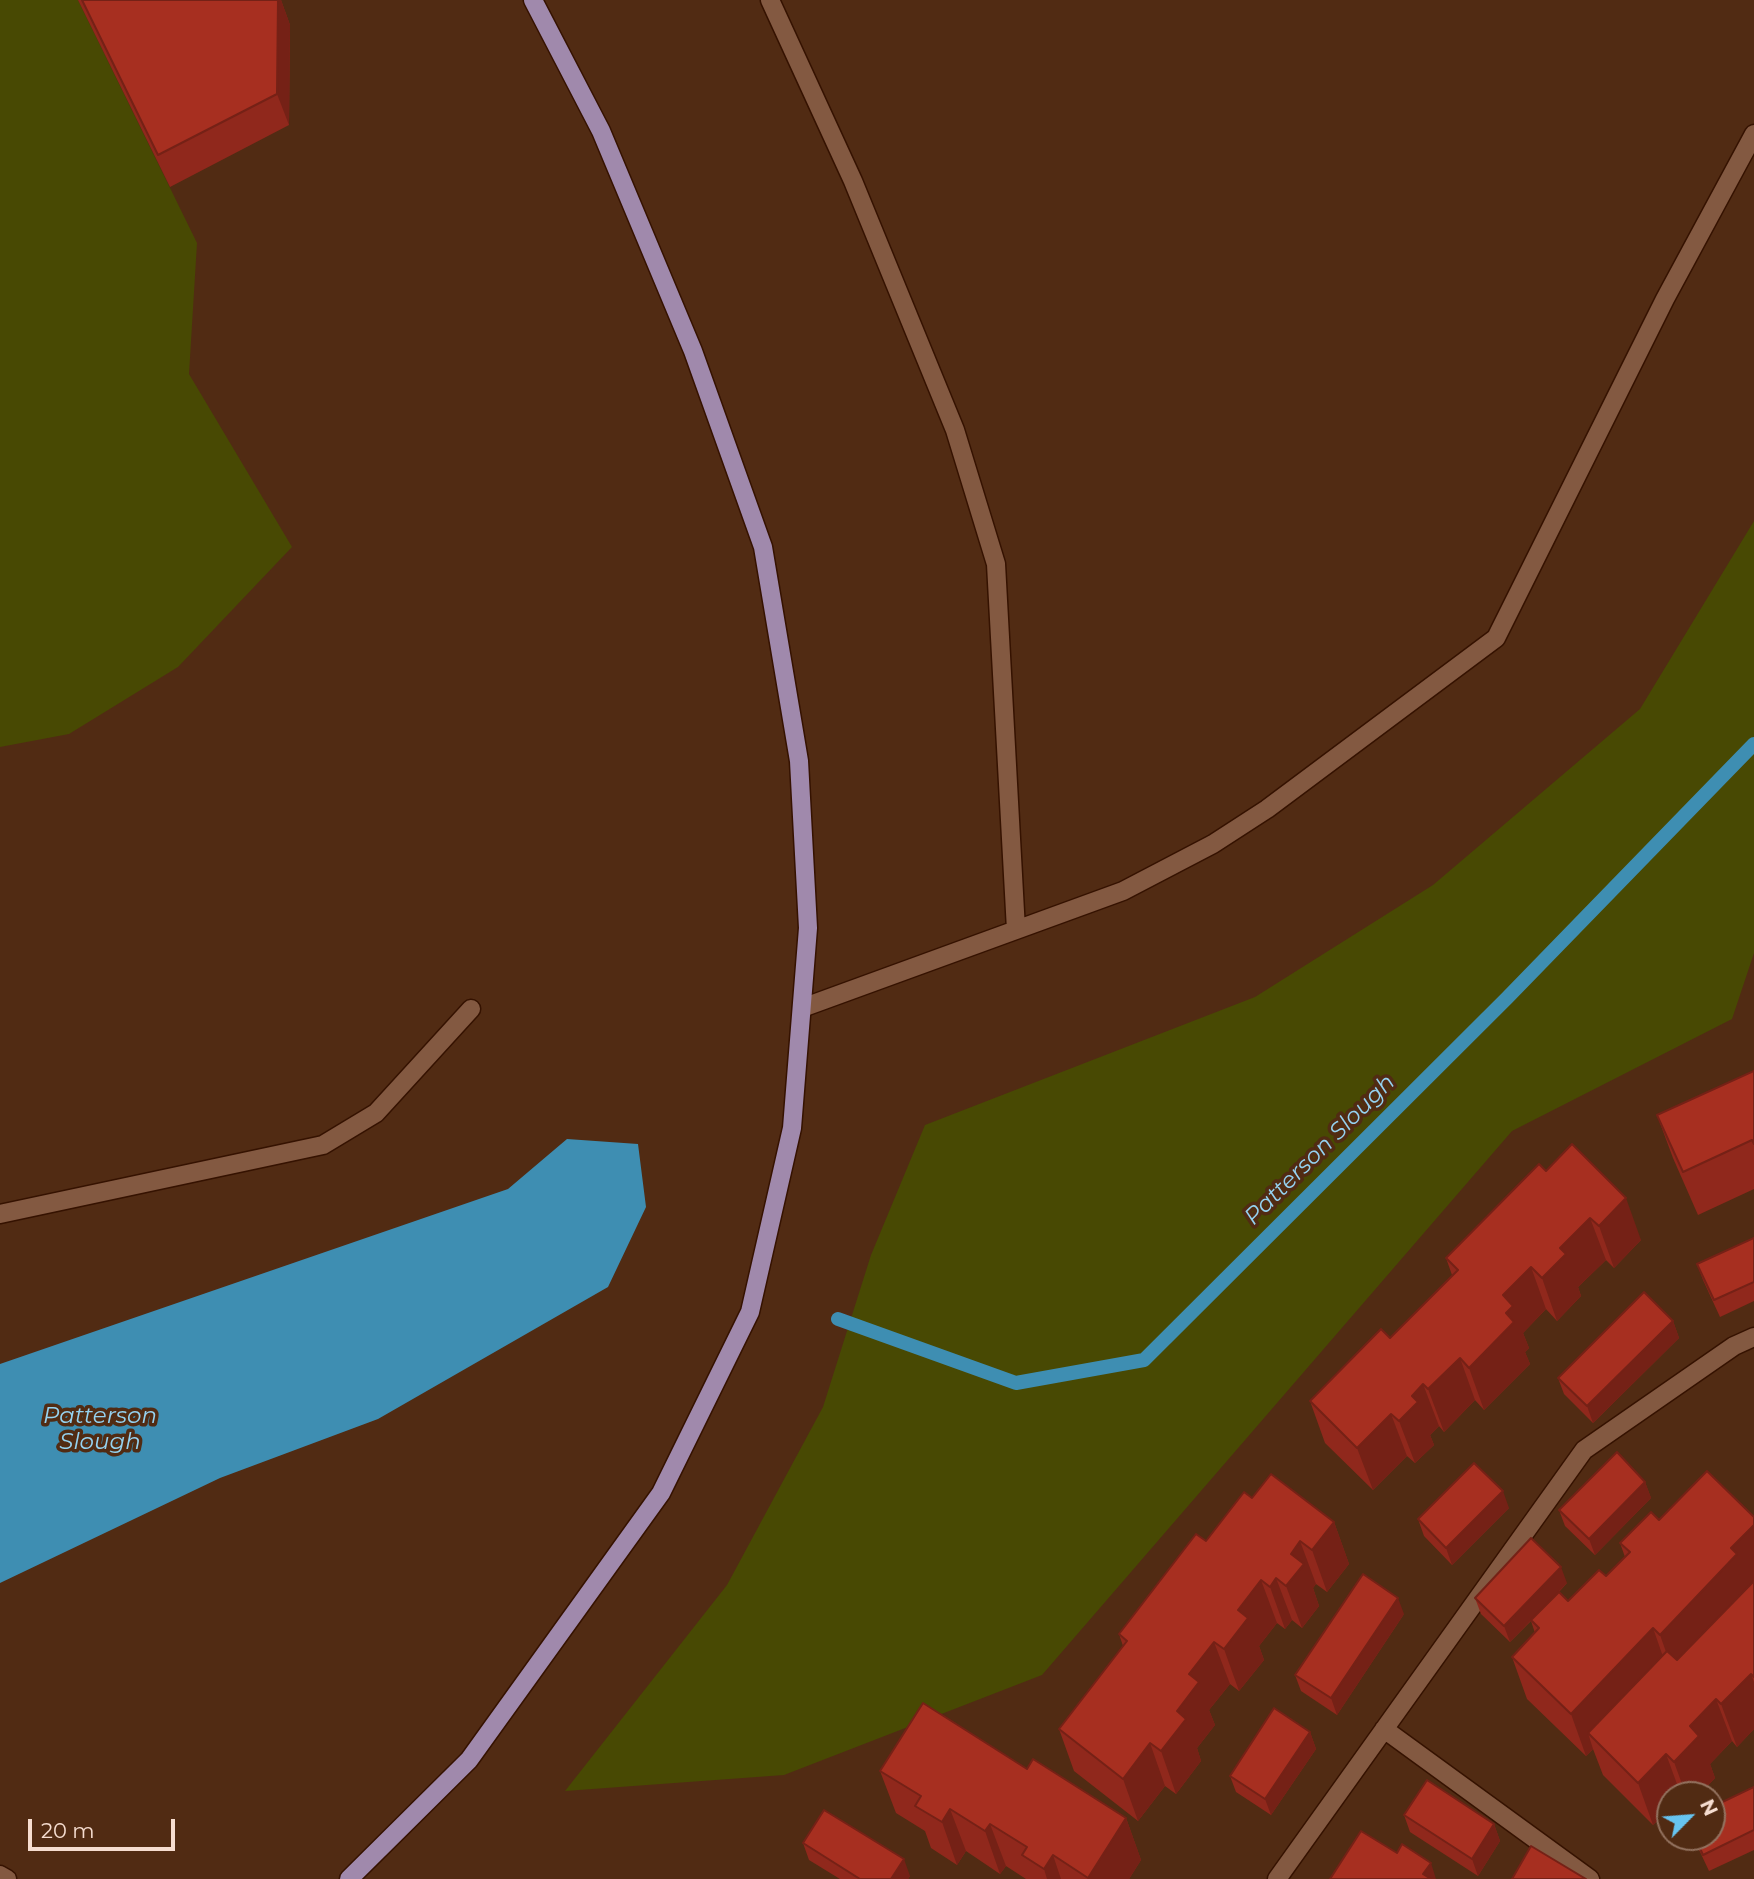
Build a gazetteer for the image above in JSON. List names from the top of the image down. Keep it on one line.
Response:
{"water":["Patterson Slough"],"scale_bar":"20 m","north":"top right"}
